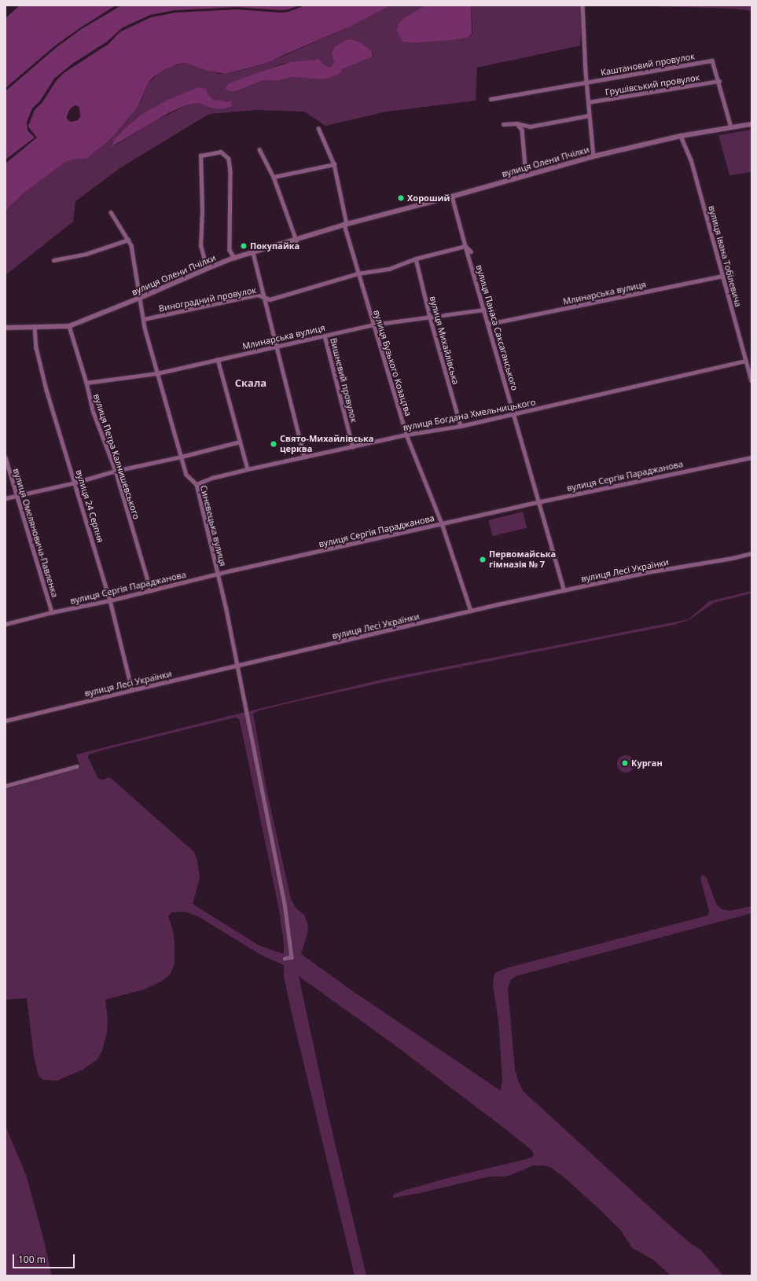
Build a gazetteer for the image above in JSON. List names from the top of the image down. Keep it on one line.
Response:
{"streets":{"street":["Каштановий провулок","Грушівський провулок","вулиця Олени Пчілки","вулиця Івана Тобілевича","Млинарська вулиця","Виноградний провулок","вулиця Панаса Саксаганського","вулиця Михайлівська","вулиця Бузького Козацтва","Вишневий провулок","вулиця Богдана Хмельницького","вулиця Петра Калнишевського","вулиця Сергія Параджанова","вулиця 24 Серпня","Синевецька вулиця","вулиця Омеляновича-Павленка","вулиця Лесі Українки"]},"crossings":[["Каштановий провулок","Грушівський провулок"],["вулиця Олени Пчілки","вулиця Івана Тобілевича"],["вулиця Олени Пчілки","вулиця Панаса Саксаганського"],["вулиця Олени Пчілки","вулиця Бузького Козацтва"],["вулиця Олени Пчілки","вулиця Петра Калнишевського"],["вулиця Олени Пчілки","вулиця 24 Серпня"],["вулиця Олени Пчілки","Синевецька вулиця"],["вулиця Івана Тобілевича","Млинарська вулиця"],["вулиця Івана Тобілевича","вулиця Богдана Хмельницького"],["Млинарська вулиця","вулиця Панаса Саксаганського"],["Млинарська вулиця","вулиця Михайлівська"],["Млинарська вулиця","вулиця Бузького Козацтва"],["Млинарська вулиця","Вишневий провулок"],["Млинарська вулиця","вулиця Петра Калнишевського"],["Млинарська вулиця","Синевецька вулиця"],["Виноградний провулок","вулиця Панаса Саксаганського"],["Виноградний провулок","вулиця Михайлівська"],["Виноградний провулок","вулиця Бузького Козацтва"],["Виноградний провулок","Синевецька вулиця"],["вулиця Панаса Саксаганського","вулиця Богдана Хмельницького"],["вулиця Панаса Саксаганського","вулиця Сергія Параджанова"],["вулиця Панаса Саксаганського","вулиця Лесі Українки"],["вулиця Михайлівська","вулиця Богдана Хмельницького"],["вулиця Бузького Козацтва","вулиця Богдана Хмельницького"],["вулиця Бузького Козацтва","вулиця Сергія Параджанова"],["вулиця Бузького Козацтва","вулиця Лесі Українки"],["Вишневий провулок","вулиця Богдана Хмельницького"],["вулиця Богдана Хмельницького","Синевецька вулиця"],["вулиця Петра Калнишевського","вулиця Сергія Параджанова"],["вулиця Сергія Параджанова","вулиця 24 Серпня"],["вулиця Сергія Параджанова","Синевецька вулиця"],["вулиця Сергія Параджанова","вулиця Омеляновича-Павленка"],["вулиця 24 Серпня","вулиця Лесі Українки"],["Синевецька вулиця","вулиця Лесі Українки"]],"districts":["Скала"],"places":["Хороший","Покупайка","Свято-Михайлівська церква","Первомайська гімназія № 7","Курган"],"scale_bar":"100 m"}
